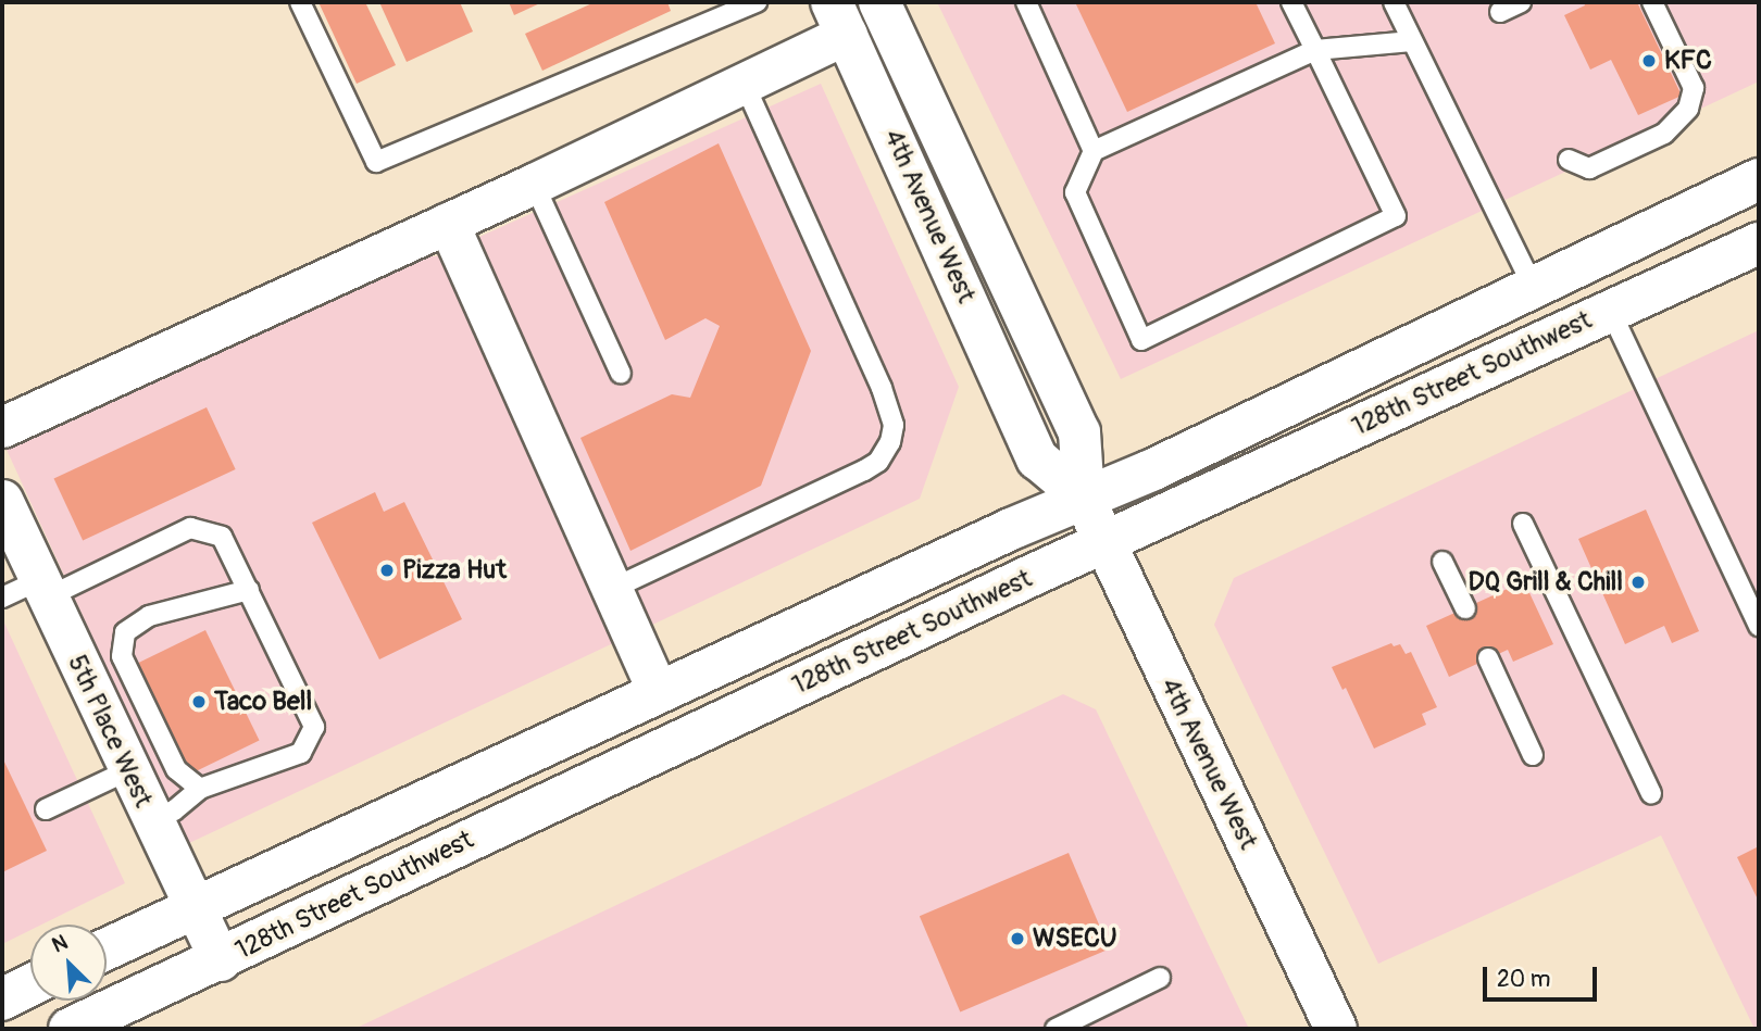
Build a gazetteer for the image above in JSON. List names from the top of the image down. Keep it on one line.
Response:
{"streets":{"main road":["4th Avenue West","128th Street Southwest"],"street":["5th Place West"]},"crossings":[["4th Avenue West","128th Street Southwest"],["128th Street Southwest","5th Place West"]],"places":["KFC","Pizza Hut","DQ Grill & Chill","Taco Bell","WSECU"],"scale_bar":"20 m","north":"top left"}
